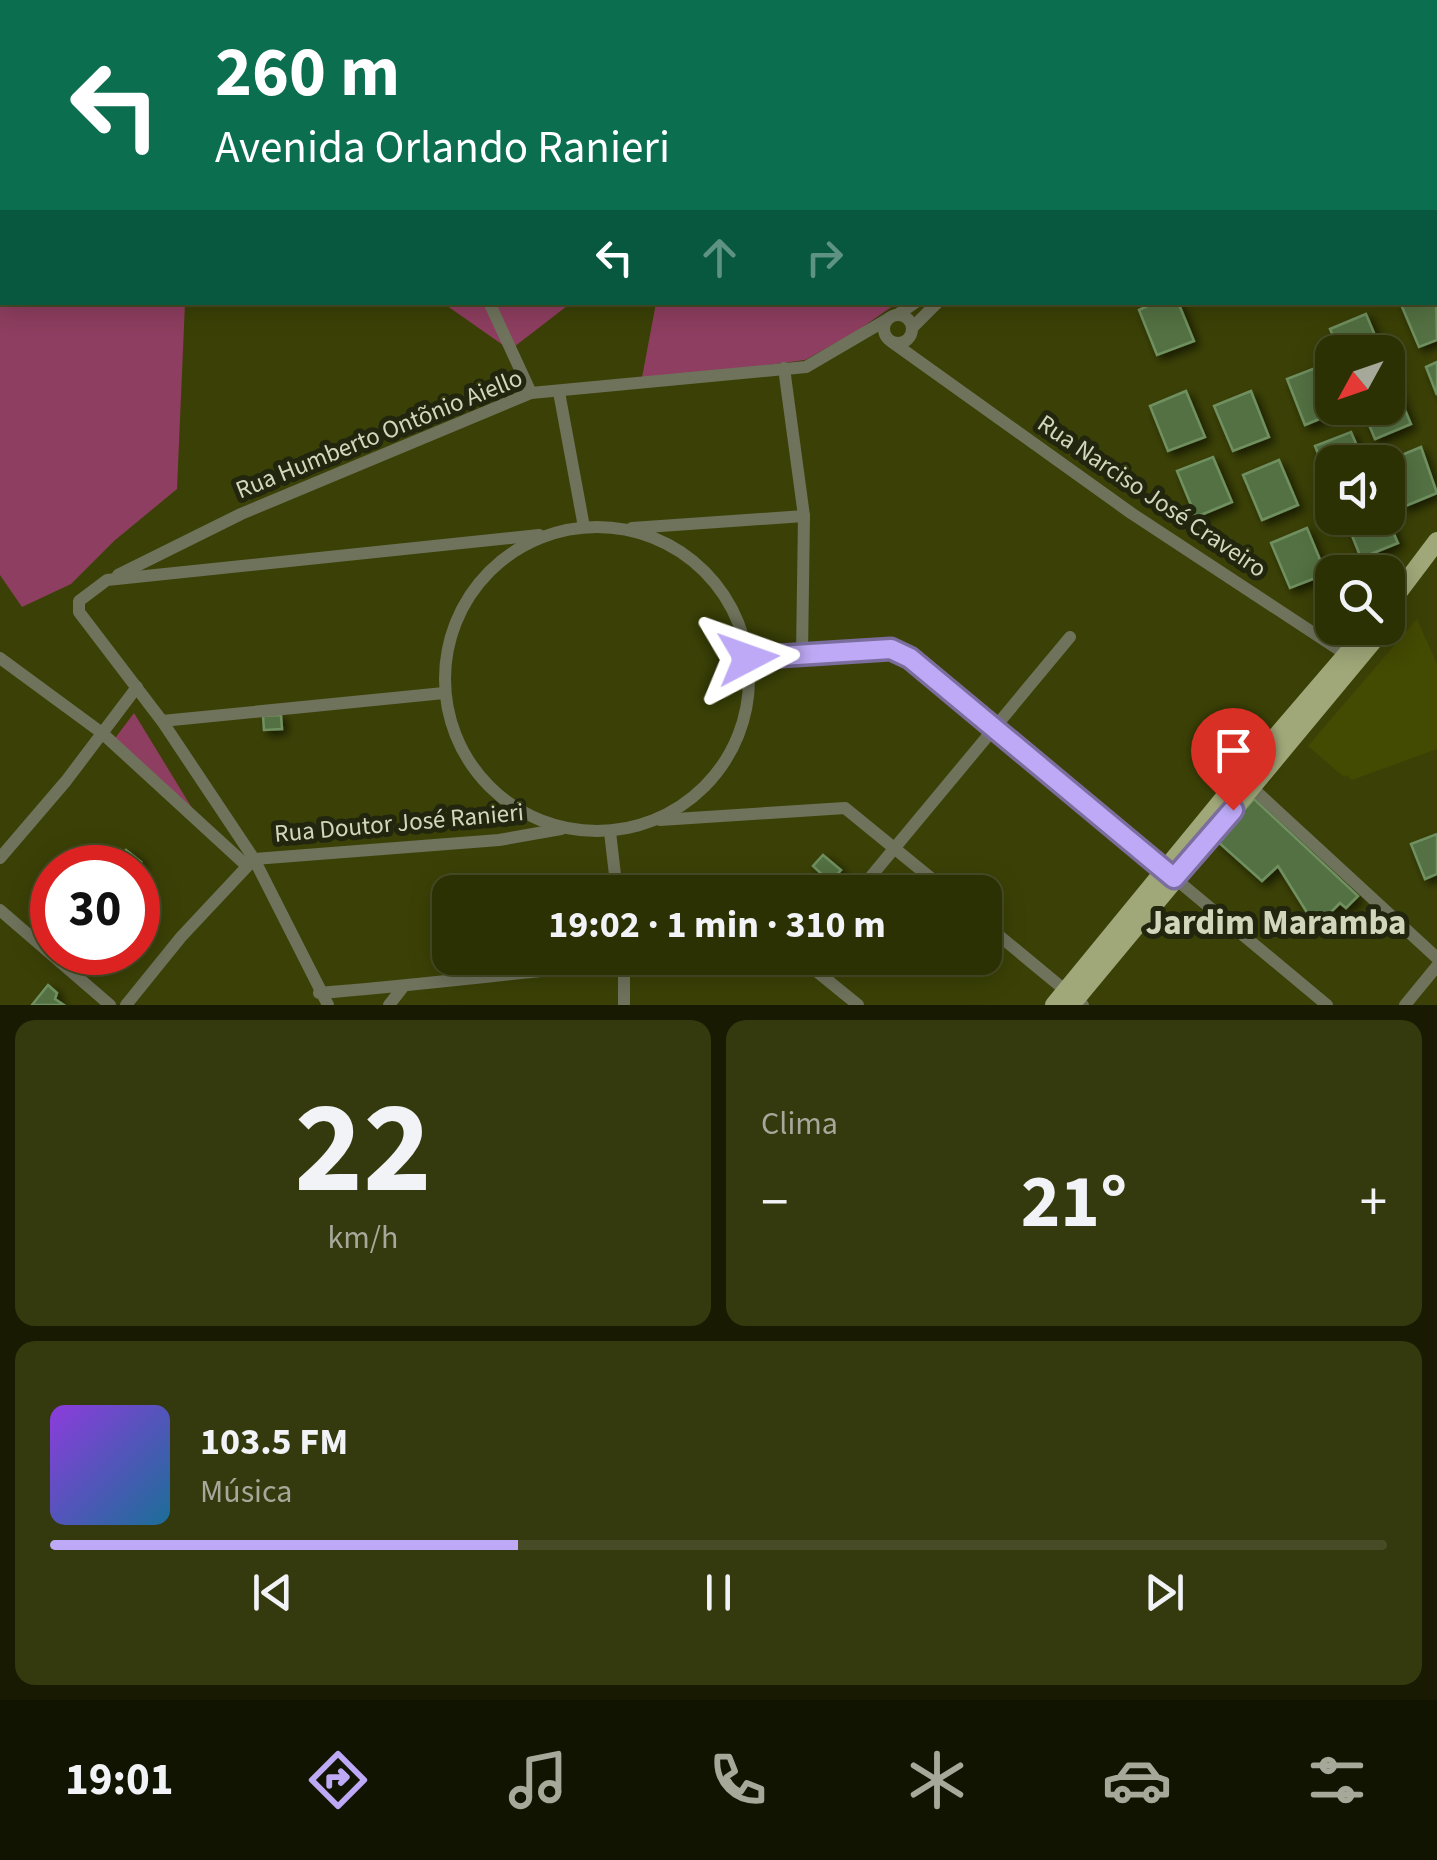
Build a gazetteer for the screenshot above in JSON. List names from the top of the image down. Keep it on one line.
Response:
{"streets":{"street":["Rua Humberto Ontõnio Aiello","Rua Narciso José Craveiro","Rua Doutor José Ranieri"]},"crossings":[["Rua Humberto Ontõnio Aiello","Rua Narciso José Craveiro"]],"districts":["Jardim Maramba"],"north":"bottom left","page":{"turn":["260 m","Avenida Orlando Ranieri"],"limit":"30","trip":"19:02 · 1 min · 310 m","tile":[["22","km/h"],"Clima"],"heat":["−","21°","+"],"song":["103.5 FM","Música"],"tabs":"19:01"}}
